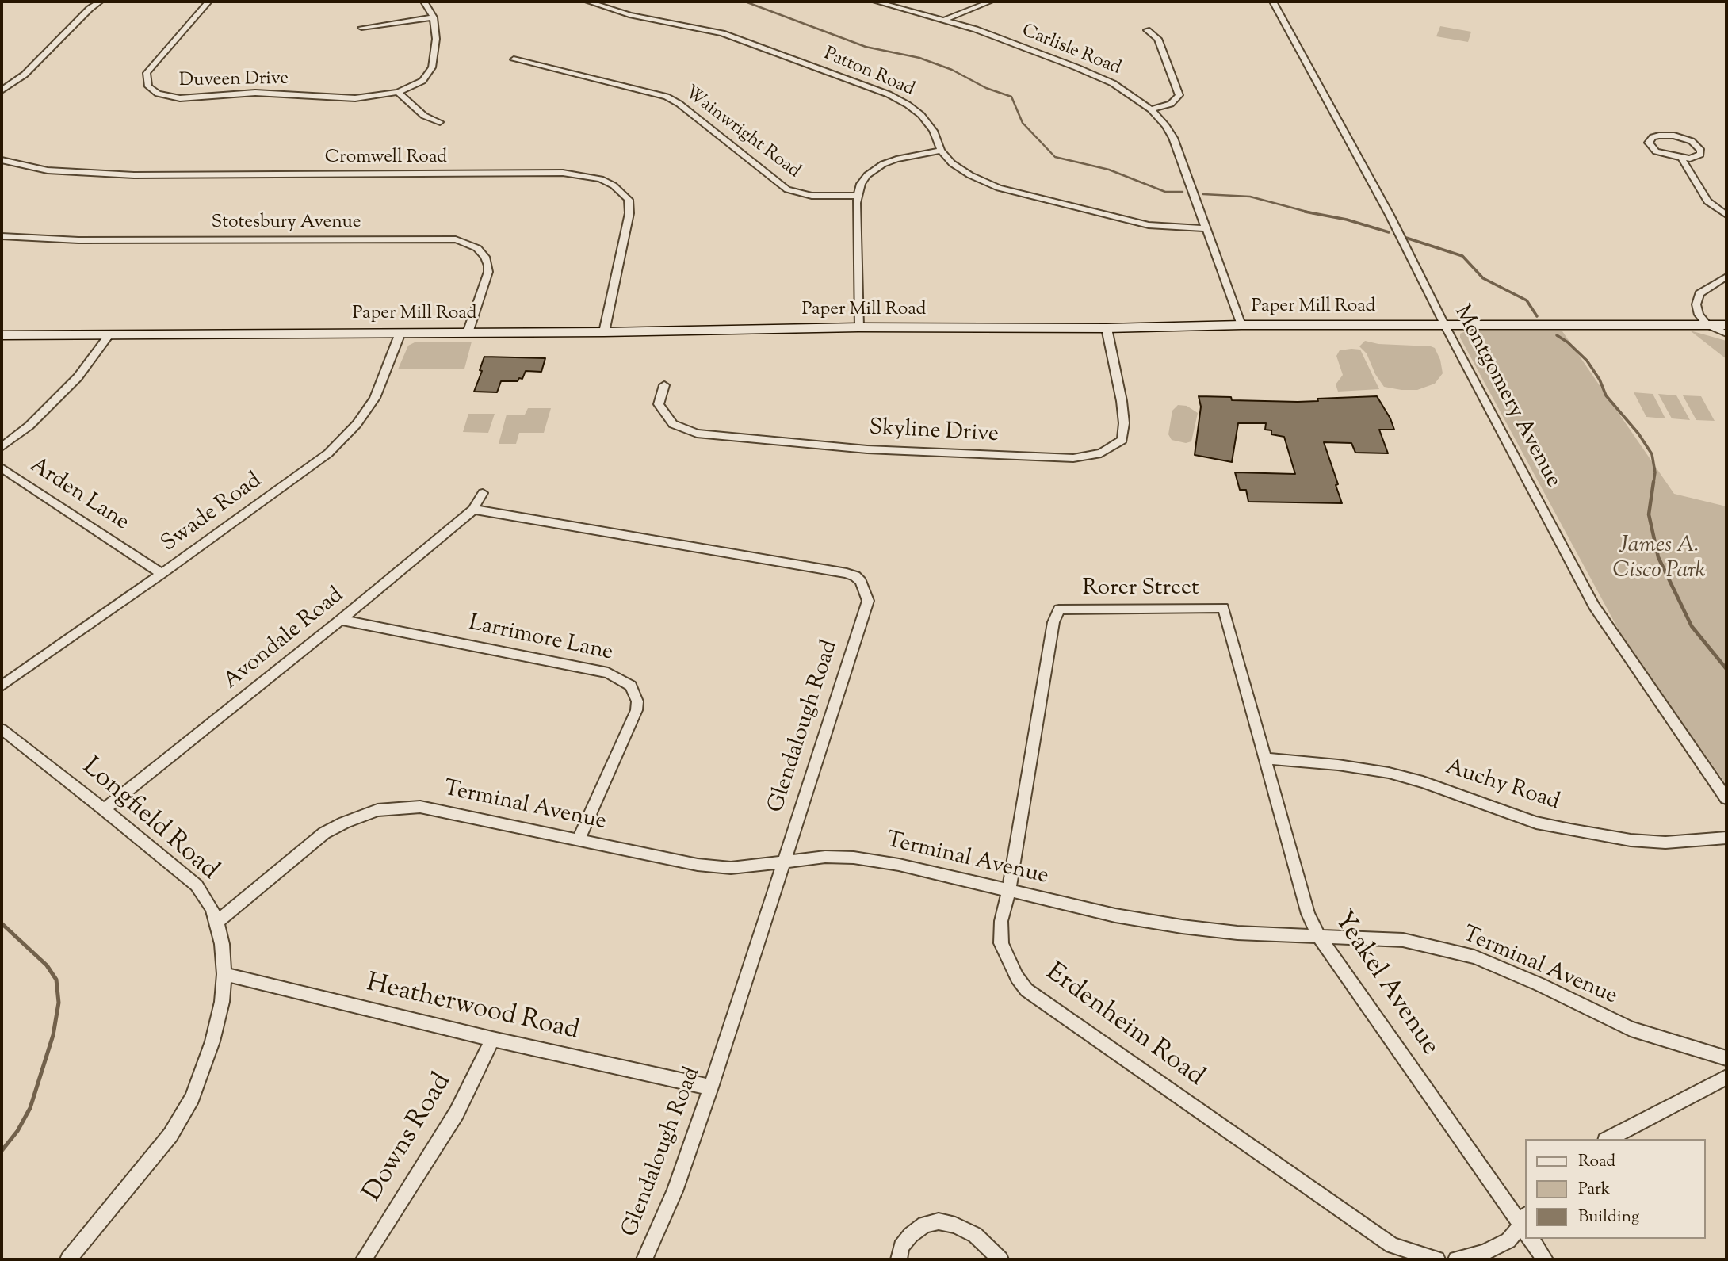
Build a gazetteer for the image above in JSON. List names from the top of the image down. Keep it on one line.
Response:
{"streets":{"main road":["Paper Mill Road"],"street":["Carlisle Road","Patton Road","Duveen Drive","Wainwright Road","Cromwell Road","Stotesbury Avenue","Montgomery Avenue","Skyline Drive","Arden Lane","Swade Road","Rorer Street","Avondale Road","Larrimore Lane","Glendalough Road","Auchy Road","Terminal Avenue","Longfield Road","Yeakel Avenue","Heatherwood Road","Erdenheim Road","Downs Road"]},"crossings":[["Carlisle Road","Patton Road"],["Carlisle Road","Paper Mill Road"],["Cromwell Road","Paper Mill Road"],["Stotesbury Avenue","Paper Mill Road"],["Paper Mill Road","Montgomery Avenue"],["Paper Mill Road","Skyline Drive"],["Paper Mill Road","Swade Road"],["Arden Lane","Swade Road"],["Rorer Street","Yeakel Avenue"],["Rorer Street","Erdenheim Road"],["Avondale Road","Larrimore Lane"],["Avondale Road","Glendalough Road"],["Avondale Road","Longfield Road"],["Larrimore Lane","Terminal Avenue"],["Glendalough Road","Terminal Avenue"],["Glendalough Road","Heatherwood Road"],["Auchy Road","Yeakel Avenue"],["Terminal Avenue","Longfield Road"],["Terminal Avenue","Yeakel Avenue"],["Terminal Avenue","Erdenheim Road"],["Longfield Road","Heatherwood Road"],["Heatherwood Road","Downs Road"]],"parks":["James A. Cisco Park"],"legend":["Road","Park","Building"]}
